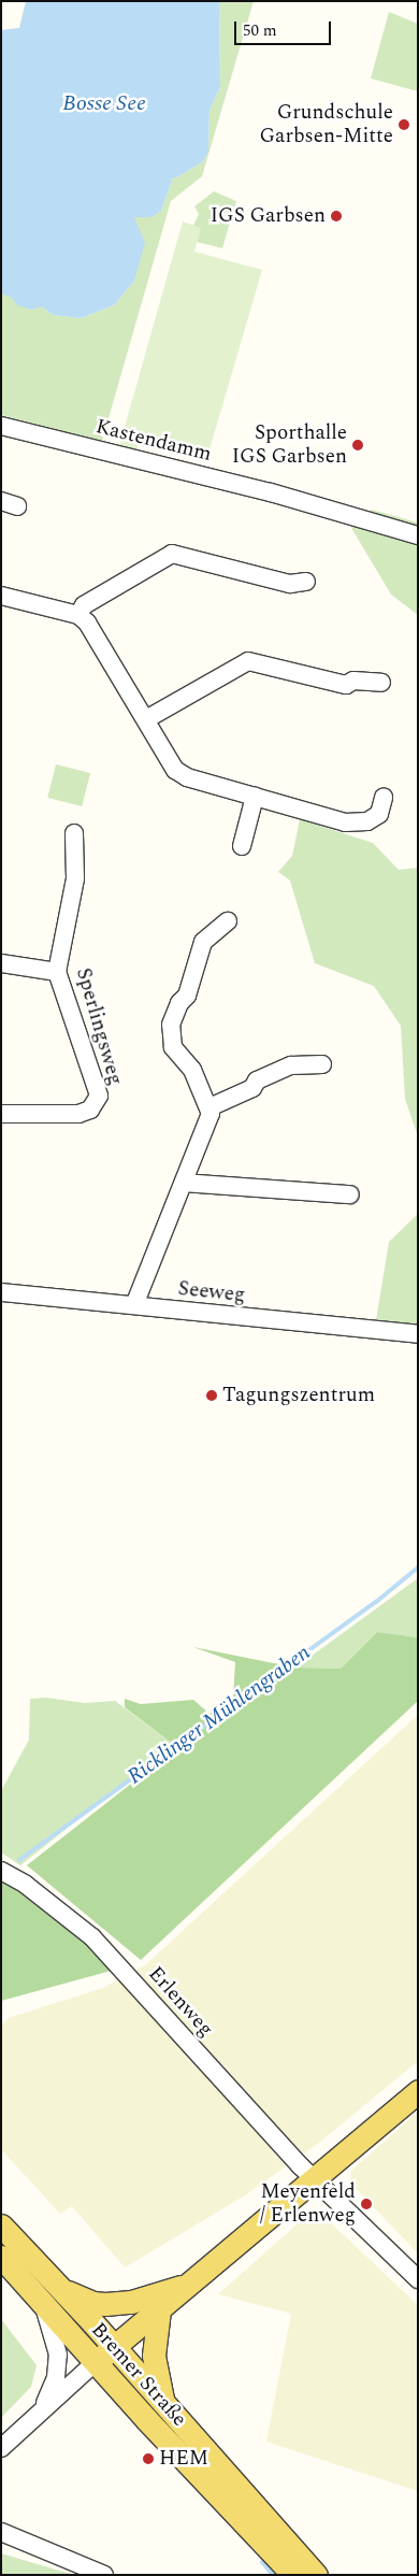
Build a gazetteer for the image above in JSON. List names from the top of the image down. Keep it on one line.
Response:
{"streets":{"main road":["Bremer Straße"],"street":["Kastendamm","Sperlingsweg","Seeweg","Erlenweg"]},"water":["Bosse See","Ricklinger Mühlengraben"],"places":["Grundschule Garbsen-Mitte","IGS Garbsen","Sporthalle IGS Garbsen","Tagungszentrum","Meyenfeld / Erlenweg","HEM"],"scale_bar":"50 m"}
